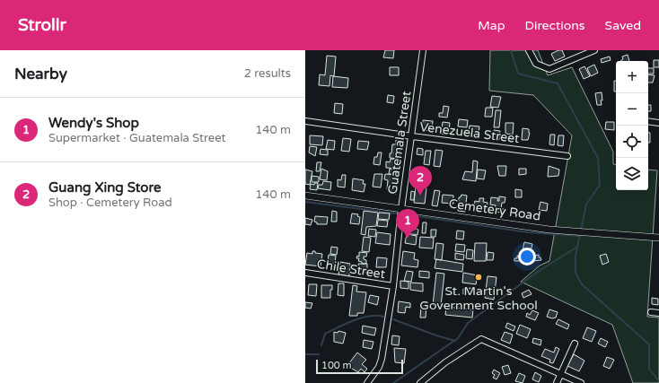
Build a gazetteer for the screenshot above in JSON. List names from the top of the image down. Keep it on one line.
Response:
{"streets":{"street":["Venezuela Street","Guatemala Street","Cemetery Road","Chile Street"]},"crossings":[["Venezuela Street","Guatemala Street"],["Guatemala Street","Cemetery Road"],["Guatemala Street","Chile Street"]],"places":["St. Martin's Government School"],"scale_bar":"100 m","page":{"header":"Strollr","nav":["Map","Directions","Saved"],"heading":["Nearby","2 results"],"map_buttons":["+","−"],"list":[{"mark":"1","name":"Wendy's Shop","note":"Supermarket · Guatemala Street","value":"140 m"},{"mark":"2","name":"Guang Xing Store","note":"Shop · Cemetery Road","value":"140 m"}],"pins":["2","1"],"scale":"100 m"}}
